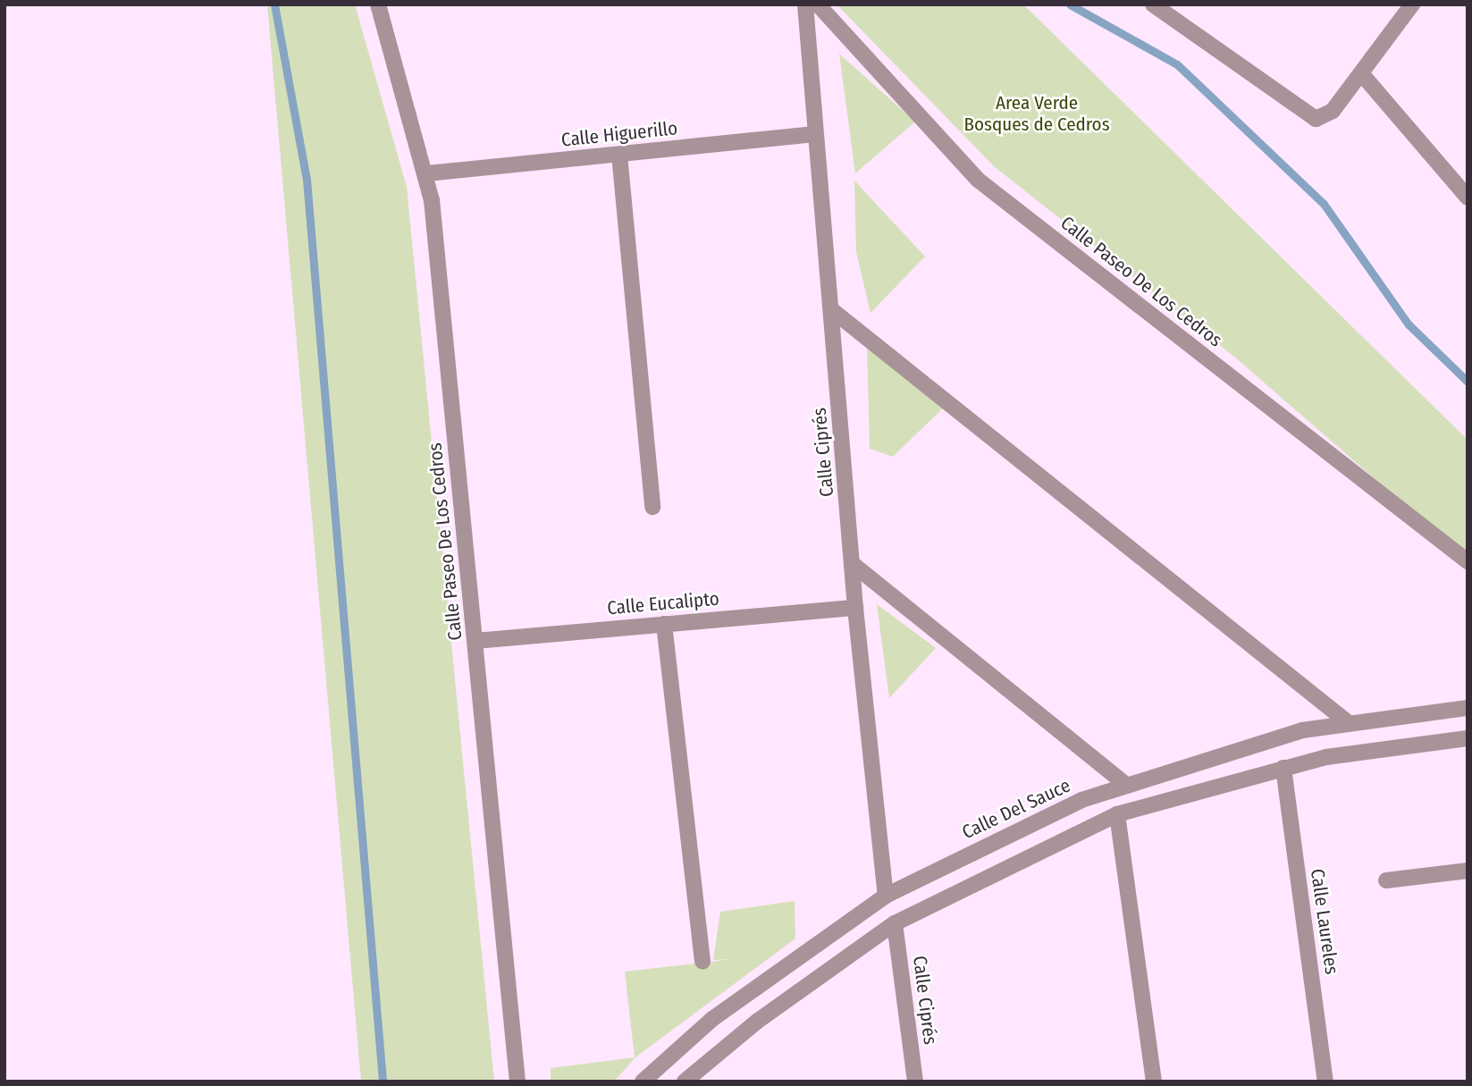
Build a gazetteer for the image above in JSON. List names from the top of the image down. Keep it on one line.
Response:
{"streets":{"street":["Calle Higuerillo","Calle Paseo De Los Cedros","Calle Ciprés","Calle Eucalipto","Calle Del Sauce","Calle Laureles"]},"crossings":[["Calle Higuerillo","Calle Paseo De Los Cedros"],["Calle Higuerillo","Calle Ciprés"],["Calle Paseo De Los Cedros","Calle Eucalipto"],["Calle Ciprés","Calle Eucalipto"],["Calle Ciprés","Calle Del Sauce"]],"parks":["Area Verde Bosques de Cedros"]}
